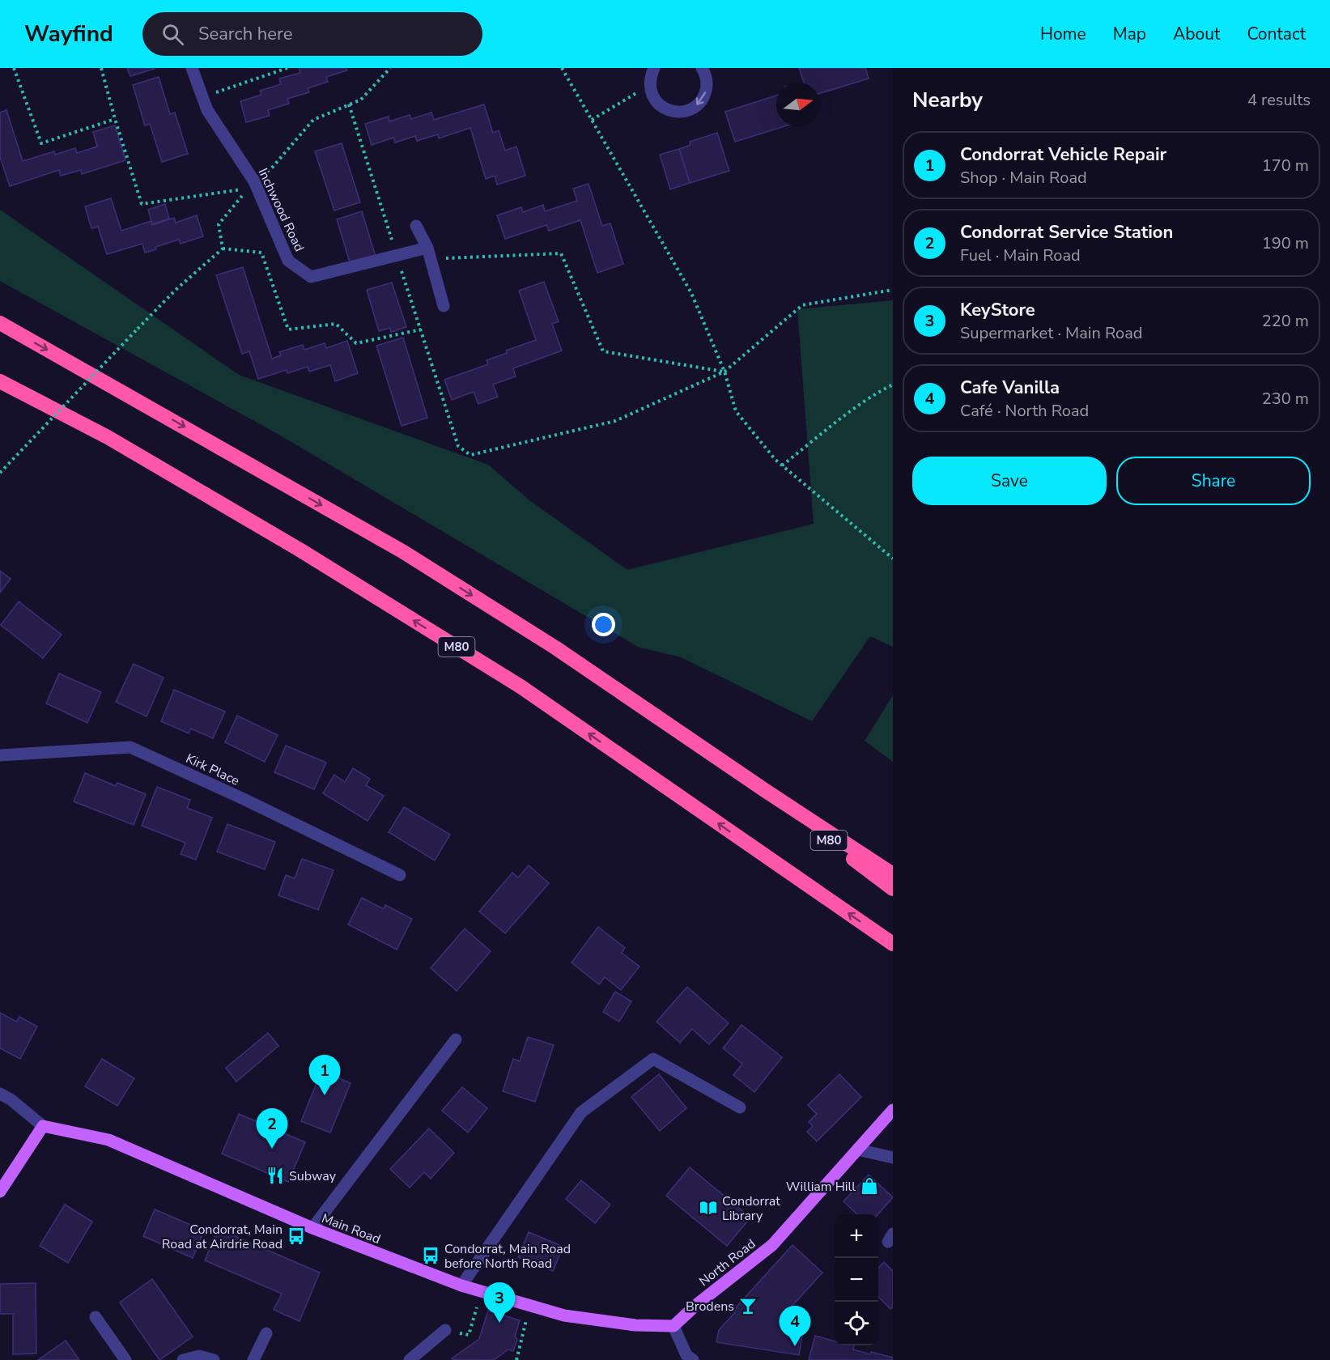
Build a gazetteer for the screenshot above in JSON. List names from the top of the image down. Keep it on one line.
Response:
{"streets":{"highway":["M80"],"main road":["Main Road","North Road"],"street":["Inchwood Road","Kirk Place"]},"crossings":[["Main Road","North Road"]],"places":{"restaurant":["Subway"],"shop":["William Hill"],"library":["Condorrat Library"],"bus stop":["Condorrat, Main Road at Airdrie Road","Condorrat, Main Road before North Road"],"bar":["Brodens"]},"north":"right","page":{"header":"Wayfind","search":"Search here","nav":["Home","Map","About","Contact"],"heading":["Nearby","4 results"],"list":[{"mark":"1","name":"Condorrat Vehicle Repair","note":"Shop · Main Road","value":"170 m"},{"mark":"2","name":"Condorrat Service Station","note":"Fuel · Main Road","value":"190 m"},{"mark":"3","name":"KeyStore","note":"Supermarket · Main Road","value":"220 m"},{"mark":"4","name":"Cafe Vanilla","note":"Café · North Road","value":"230 m"}],"buttons":["Save","Share"],"pins":["1","2","3","4"],"map_buttons":["+","−"]}}
